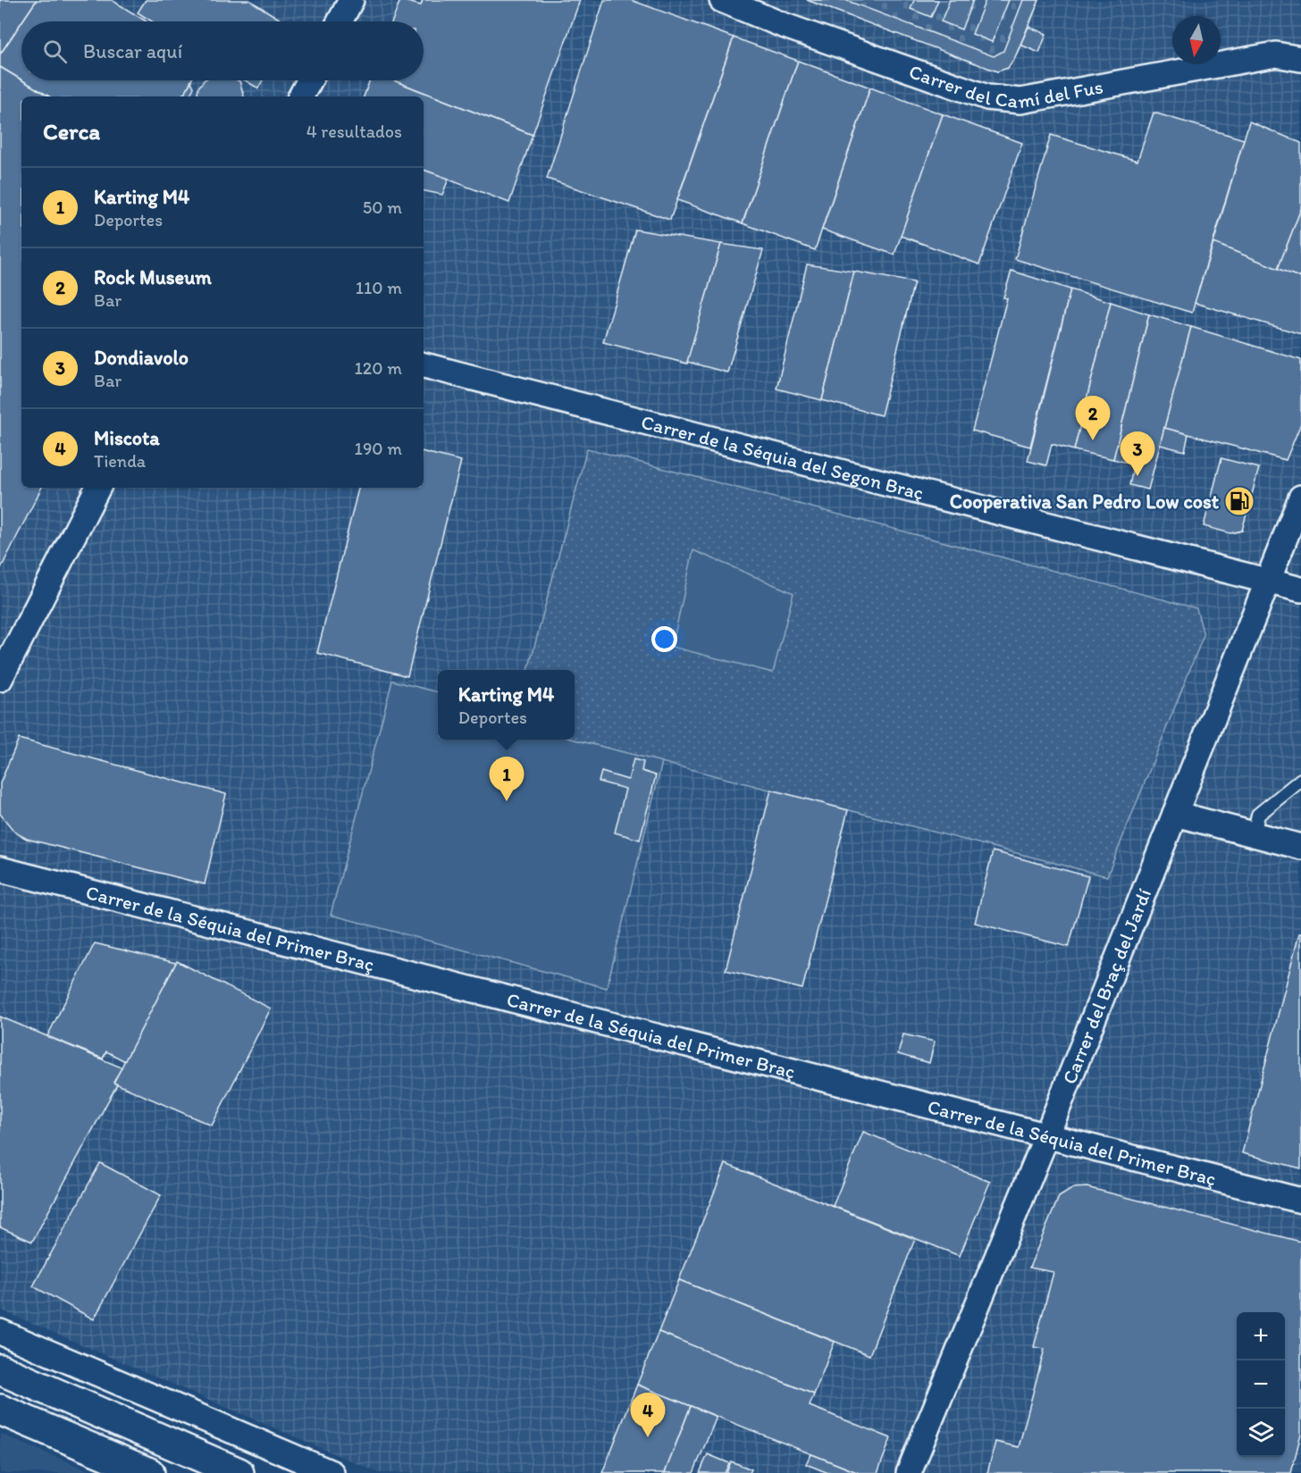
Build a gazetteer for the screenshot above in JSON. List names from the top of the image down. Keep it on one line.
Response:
{"streets":{"street":["Carrer del Camí del Fus","Carrer de la Séquia del Segon Braç","Carrer de la Séquia del Primer Braç","Carrer del Braç del Jardí"]},"crossings":[["Carrer de la Séquia del Segon Braç","Carrer del Braç del Jardí"],["Carrer de la Séquia del Primer Braç","Carrer del Braç del Jardí"]],"places":{"fuel station":["Cooperativa San Pedro Low cost"]},"north":"bottom","page":{"search":"Buscar aquí","heading":["Cerca","4 resultados"],"list":[{"mark":"1","name":"Karting M4","note":"Deportes","value":"50 m"},{"mark":"2","name":"Rock Museum","note":"Bar","value":"110 m"},{"mark":"3","name":"Dondiavolo","note":"Bar","value":"120 m"},{"mark":"4","name":"Miscota","note":"Tienda","value":"190 m"}],"pins":["2","3","1","4"],"popup":["Karting M4","Deportes"],"map_buttons":["+","−"]}}
